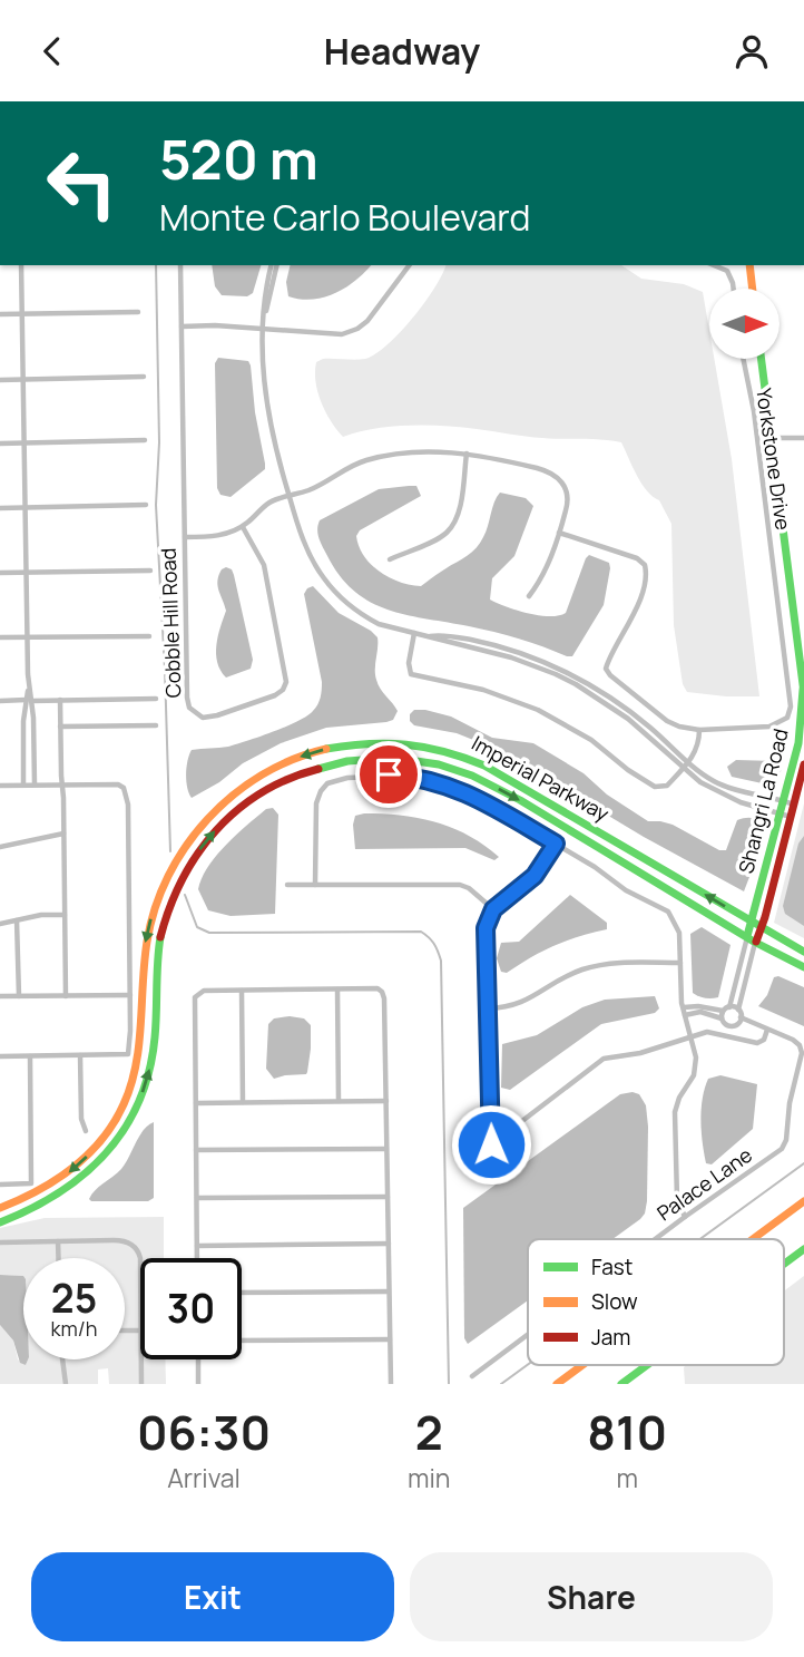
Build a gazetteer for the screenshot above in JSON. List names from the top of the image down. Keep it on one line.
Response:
{"streets":{"main road":["Imperial Parkway","Shangri La Road"],"street":["Yorkstone Drive","Cobble Hill Road","Palace Lane"]},"crossings":[["Imperial Parkway","Shangri La Road"]],"legend":["Fast","Slow","Jam"],"north":"right","page":{"header":"Headway","turn":["520 m","Monte Carlo Boulevard"],"speed":"25 km/h","limit":"30","eta":["06:30","Arrival","2","min","810","m"],"buttons":["Exit","Share"]}}
